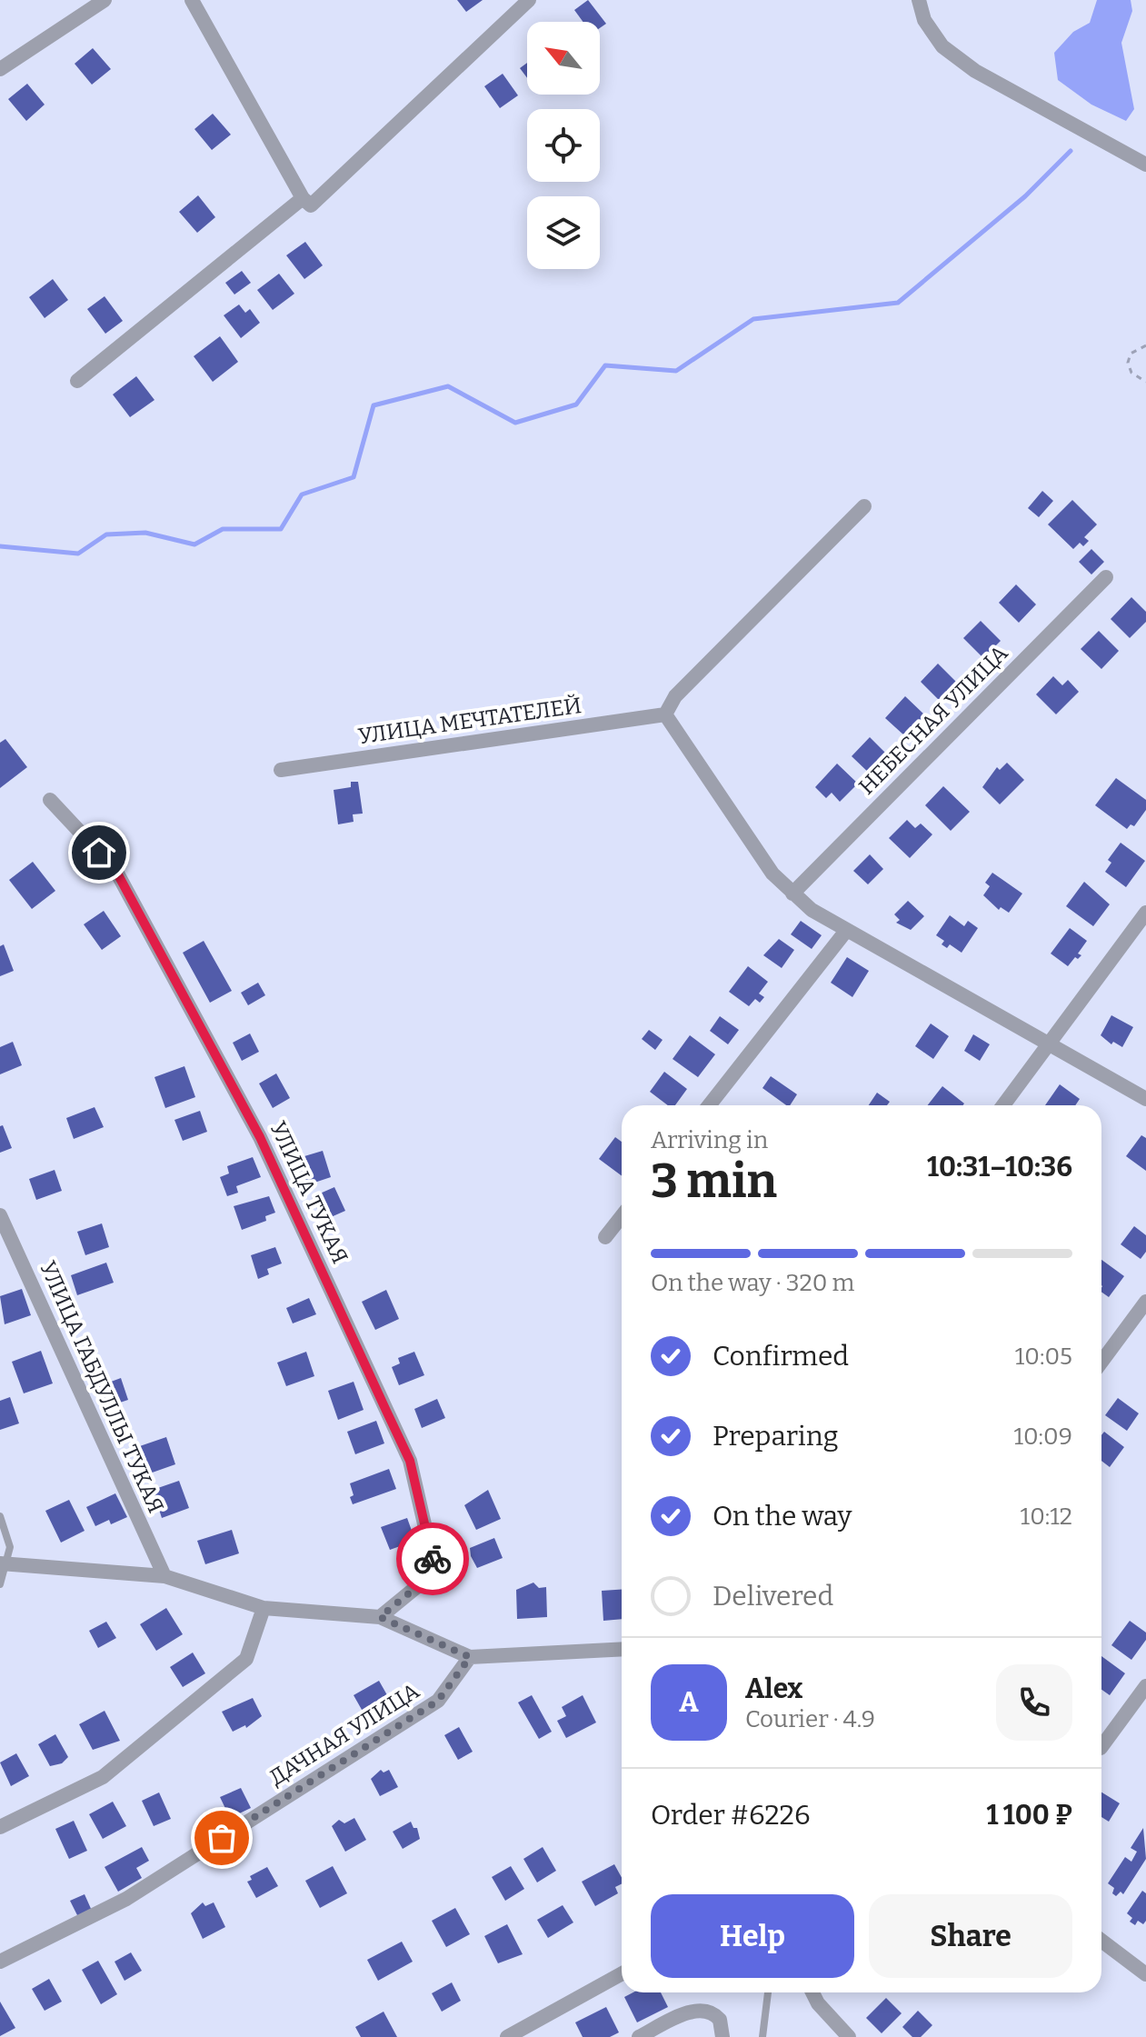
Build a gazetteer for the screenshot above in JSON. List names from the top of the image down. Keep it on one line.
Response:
{"streets":{"street":["НЕБЕСНАЯ УЛИЦА","УЛИЦА МЕЧТАТЕЛЕЙ","УЛИЦА ТУКАЯ","УЛИЦА ГАБДУЛЛЫ ТУКАЯ","ДАЧНАЯ УЛИЦА"]},"north":"top left","page":{"heading":["3 min","Arriving in","10:31–10:36"],"panel":["Alex","Courier · 4.9","Order #6226","1 100 ₽"],"bar":"On the way · 320 m","list":[["Confirmed","10:05"],["Preparing","10:09"],["On the way","10:12"],"Delivered"],"round":"A","buttons":["Help","Share"]}}
